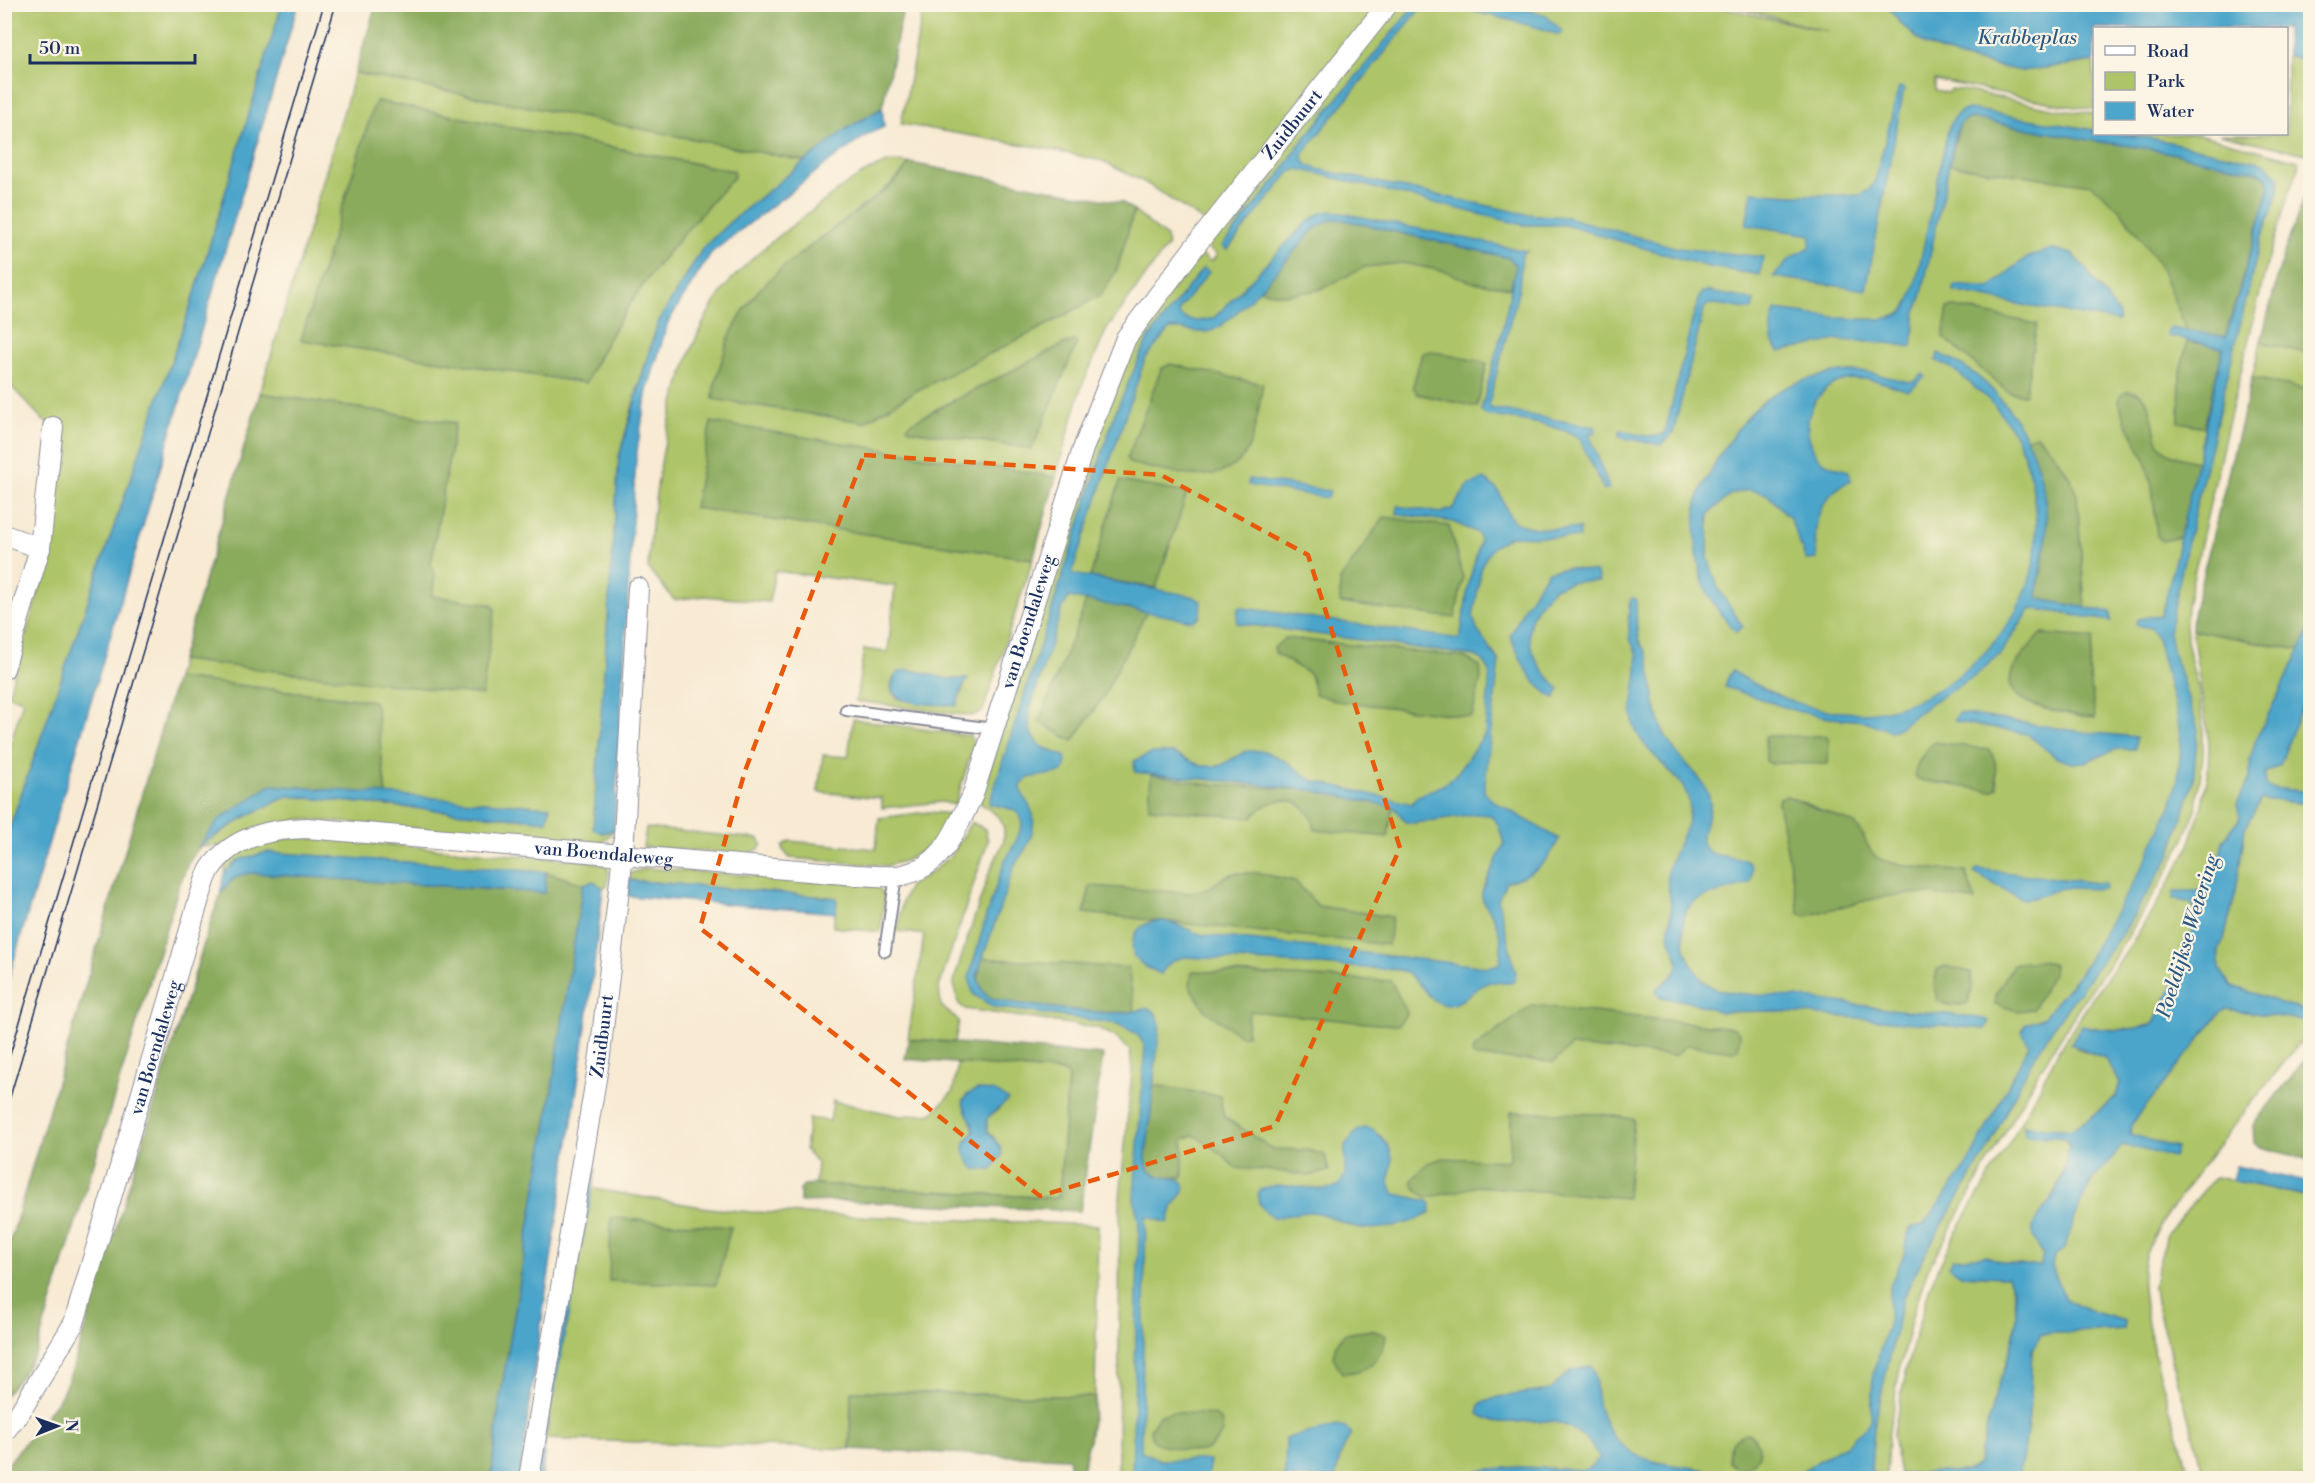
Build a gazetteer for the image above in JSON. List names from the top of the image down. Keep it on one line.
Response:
{"streets":{"street":["Zuidbuurt","van Boendaleweg"]},"crossings":[["Zuidbuurt","van Boendaleweg"]],"water":["Krabbeplas","Poeldijkse Wetering"],"legend":["Road","Park","Water"],"scale_bar":"50 m","north":"right"}
